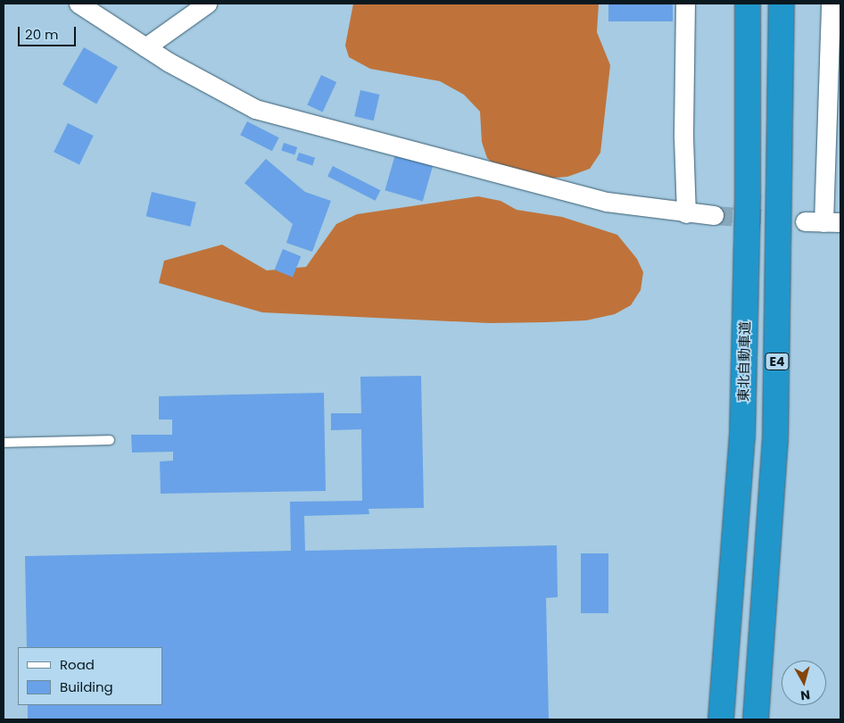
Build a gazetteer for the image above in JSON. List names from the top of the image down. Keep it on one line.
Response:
{"streets":{"highway":["東北自動車道","E4"]},"legend":["Road","Building"],"scale_bar":"20 m","north":"bottom"}
